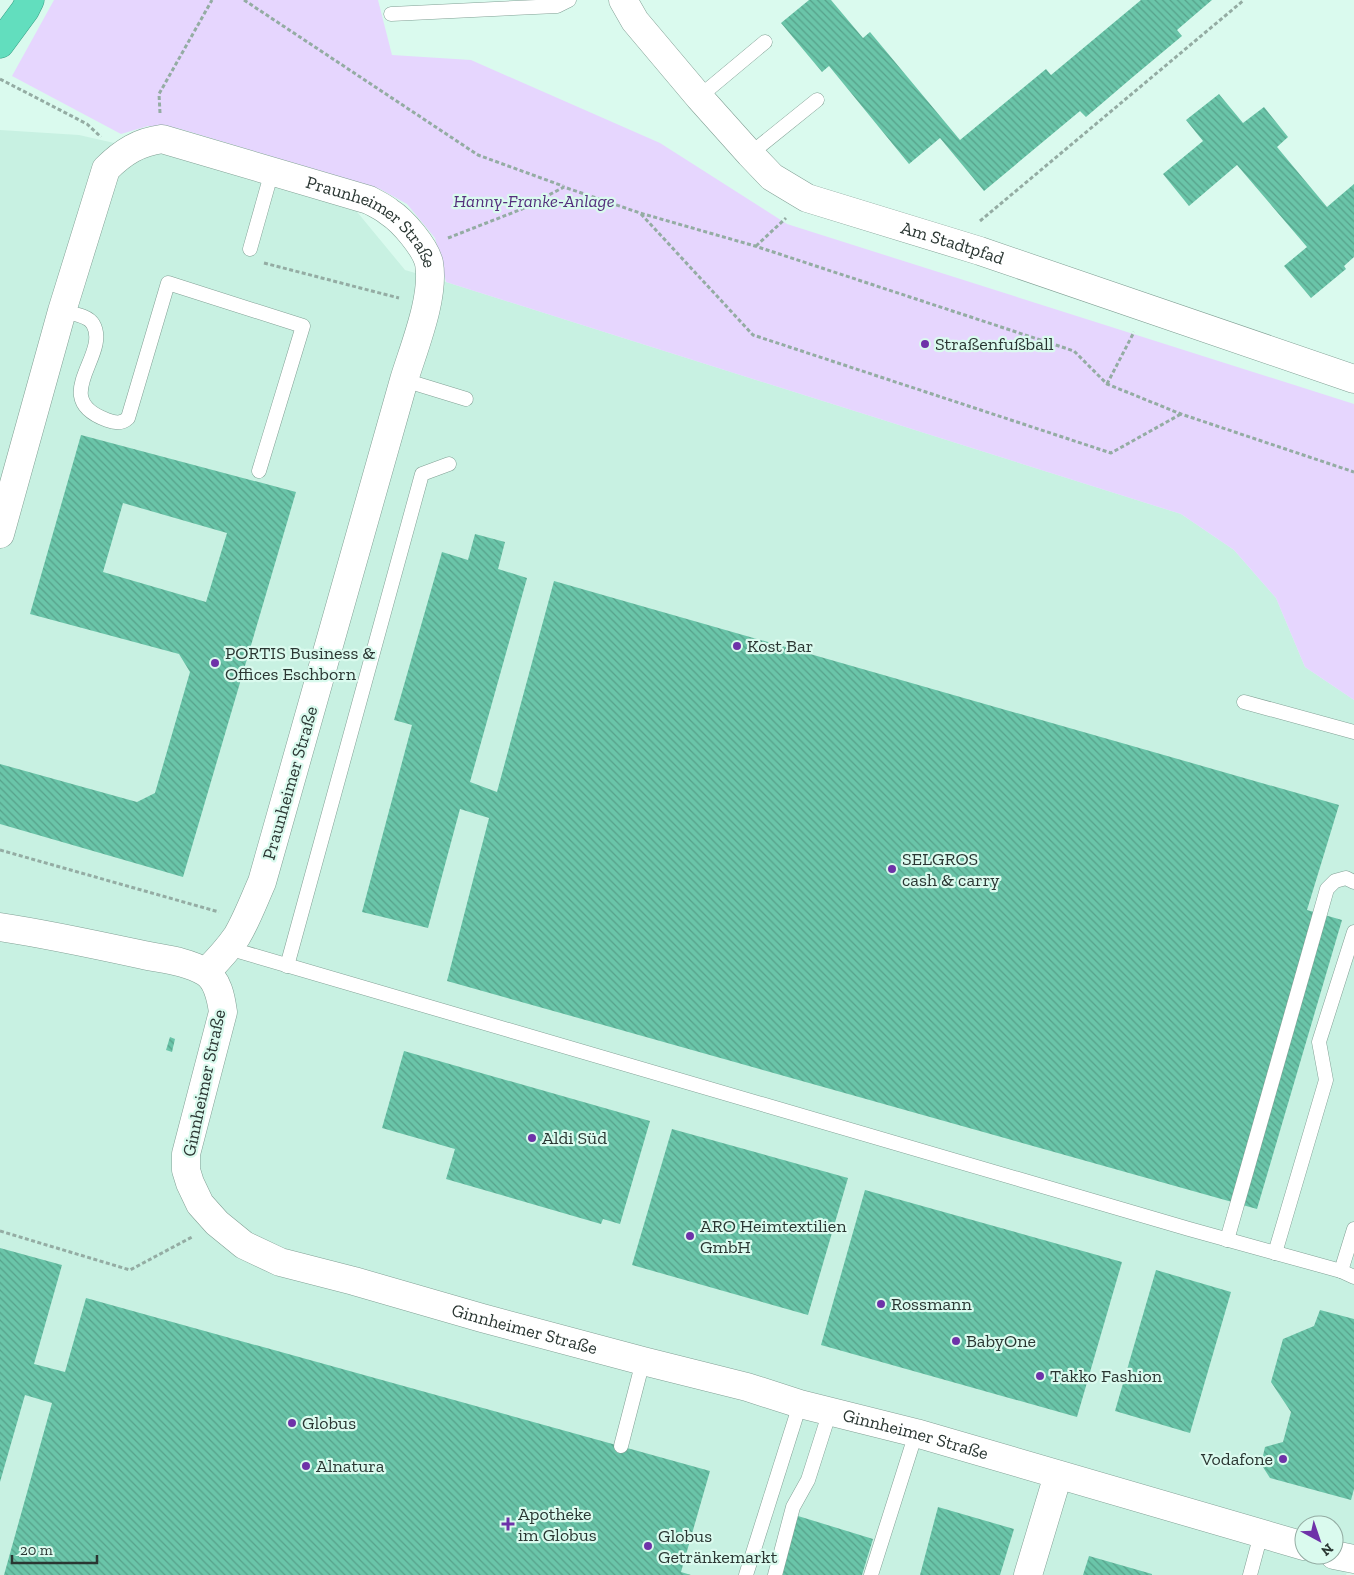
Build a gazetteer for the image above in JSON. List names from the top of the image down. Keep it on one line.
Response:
{"streets":{"street":["Praunheimer Straße","Am Stadtpfad","Ginnheimer Straße"]},"crossings":[["Praunheimer Straße","Ginnheimer Straße"]],"parks":["Hanny-Franke-Anlage"],"places":{"other":["Straßenfußball","Kost Bar","PORTIS Business & Offices Eschborn","SELGROS cash & carry","Aldi Süd","ARO Heimtextilien GmbH","Rossmann","BabyOne","Takko Fashion","Globus","Vodafone","Alnatura","Globus Getränkemarkt"],"health":["Apotheke im Globus"]},"scale_bar":"20 m","north":"bottom right"}
